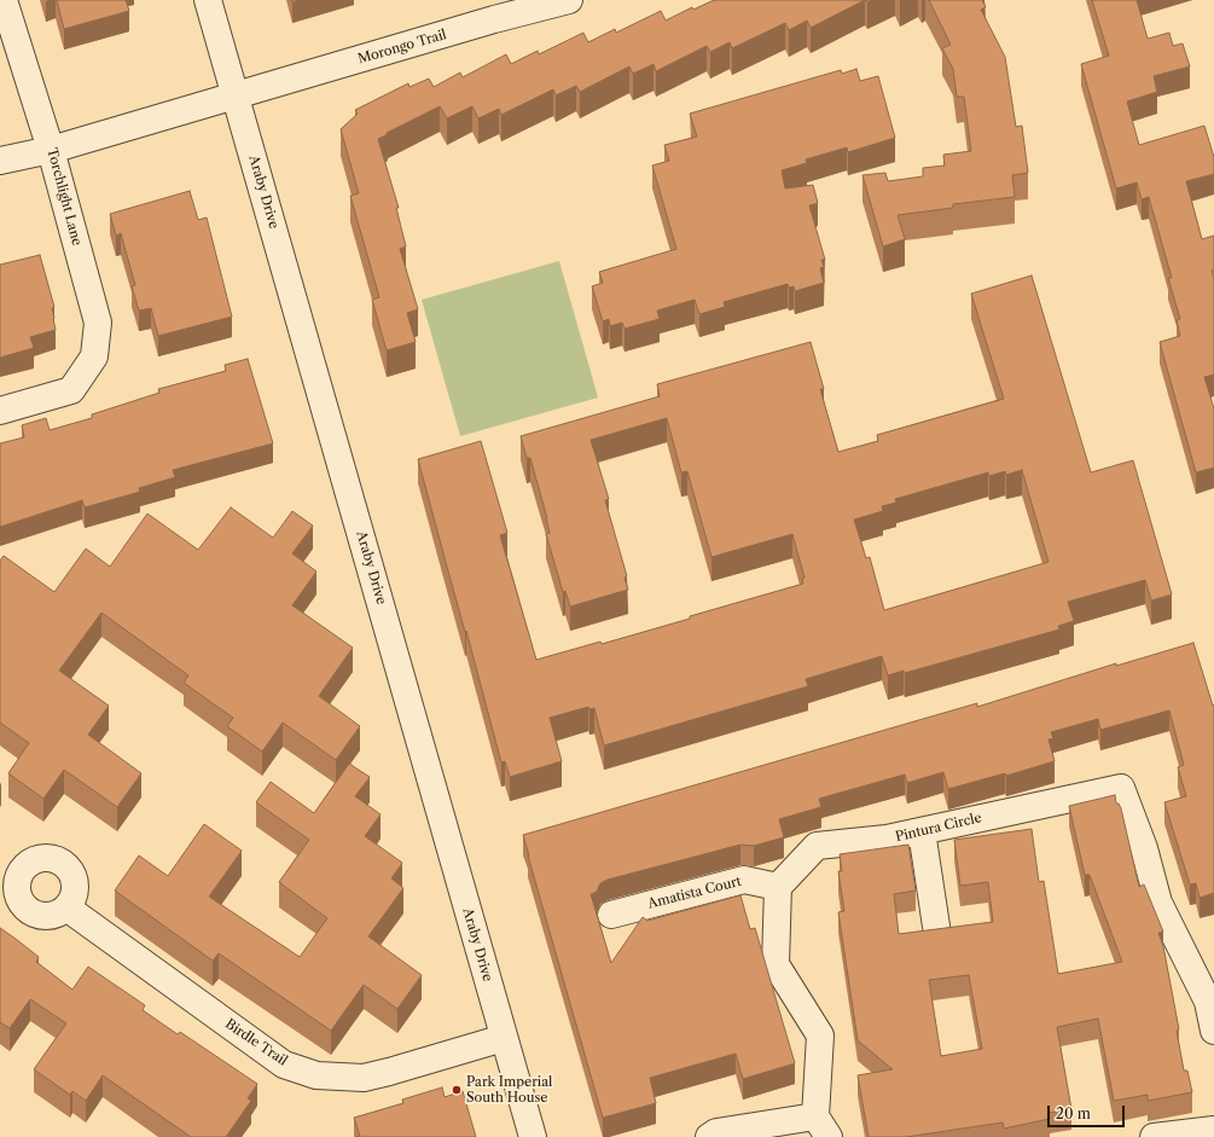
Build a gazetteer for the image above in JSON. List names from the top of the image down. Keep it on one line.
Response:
{"streets":{"street":["Morongo Trail","Araby Drive","Torchlight Lane","Pintura Circle","Amatista Court","Birdle Trail"]},"crossings":[["Morongo Trail","Araby Drive"],["Morongo Trail","Torchlight Lane"],["Araby Drive","Birdle Trail"],["Pintura Circle","Amatista Court"]],"places":["Park Imperial South House"],"scale_bar":"20 m"}
